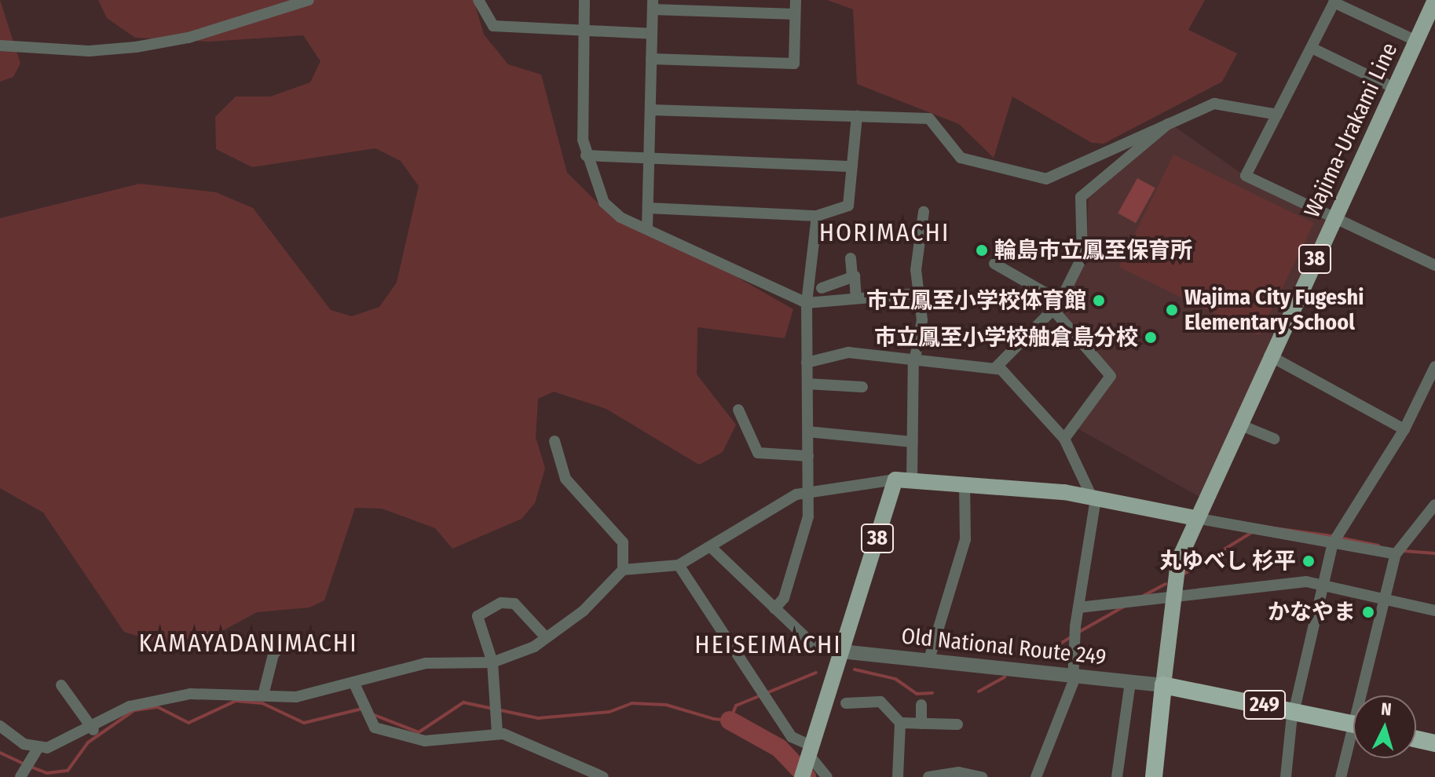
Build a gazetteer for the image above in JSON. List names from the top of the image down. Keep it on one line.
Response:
{"streets":{"highway":["249"],"main road":["Wajima-Urakami Line","38"],"street":["Old National Route 249"]},"crossings":[["Wajima-Urakami Line","Old National Route 249"],["Wajima-Urakami Line","249"],["38","Old National Route 249"],["Old National Route 249","249"]],"districts":["HORIMACHI","KAMAYADANIMACHI","HEISEIMACHI"],"places":["輪島市立鳳至保育所","市立鳳至小学校体育館","Wajima City Fugeshi Elementary School","市立鳳至小学校舳倉島分校","丸ゆべし 杉平","かなやま"],"north":"top"}
